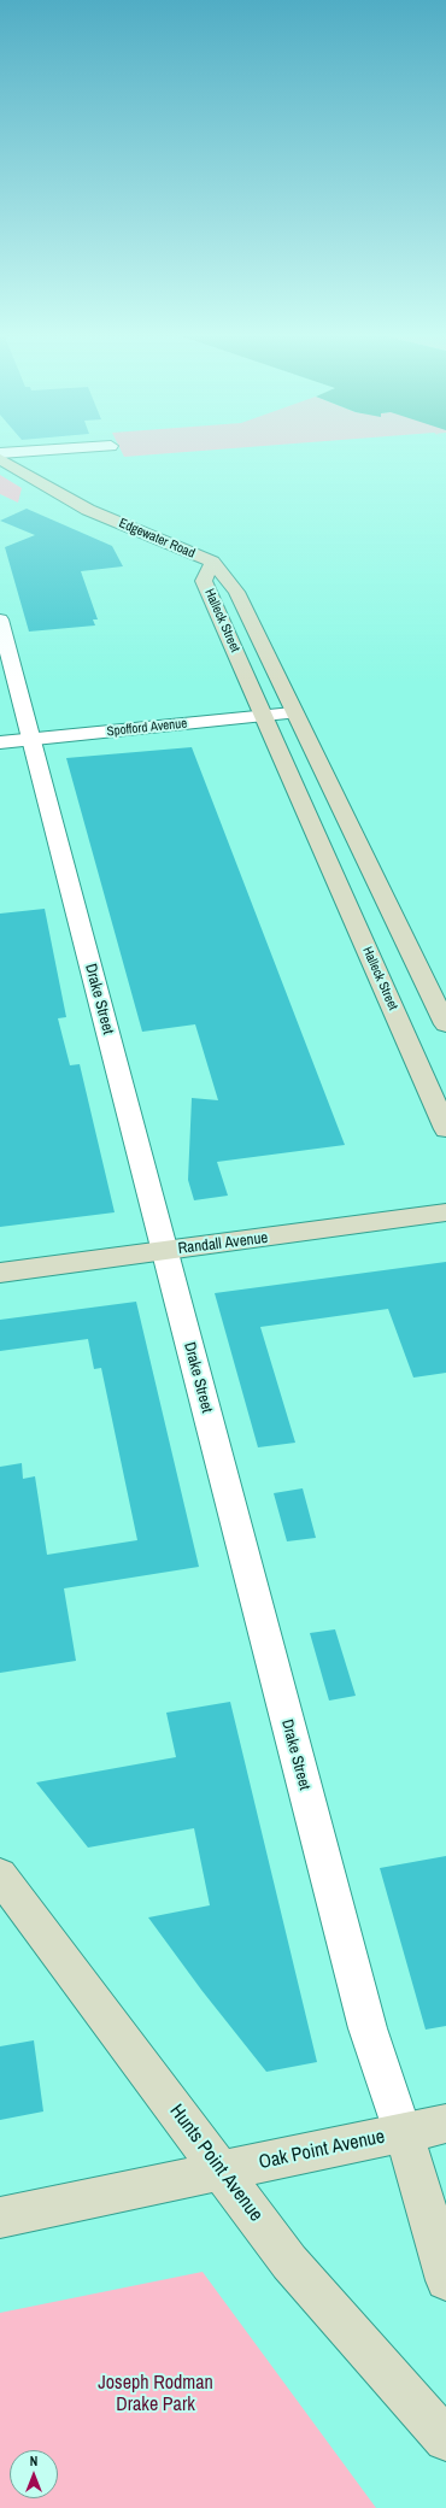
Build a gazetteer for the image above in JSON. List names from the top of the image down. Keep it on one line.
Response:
{"streets":{"main road":["Edgewater Road","Halleck Street","Randall Avenue","Oak Point Avenue","Hunts Point Avenue"],"street":["Spofford Avenue","Drake Street"]},"crossings":[["Edgewater Road","Halleck Street"],["Halleck Street","Spofford Avenue"],["Spofford Avenue","Drake Street"],["Drake Street","Randall Avenue"],["Drake Street","Oak Point Avenue"],["Oak Point Avenue","Hunts Point Avenue"]],"parks":["Joseph Rodman Drake Park"],"north":"top"}
